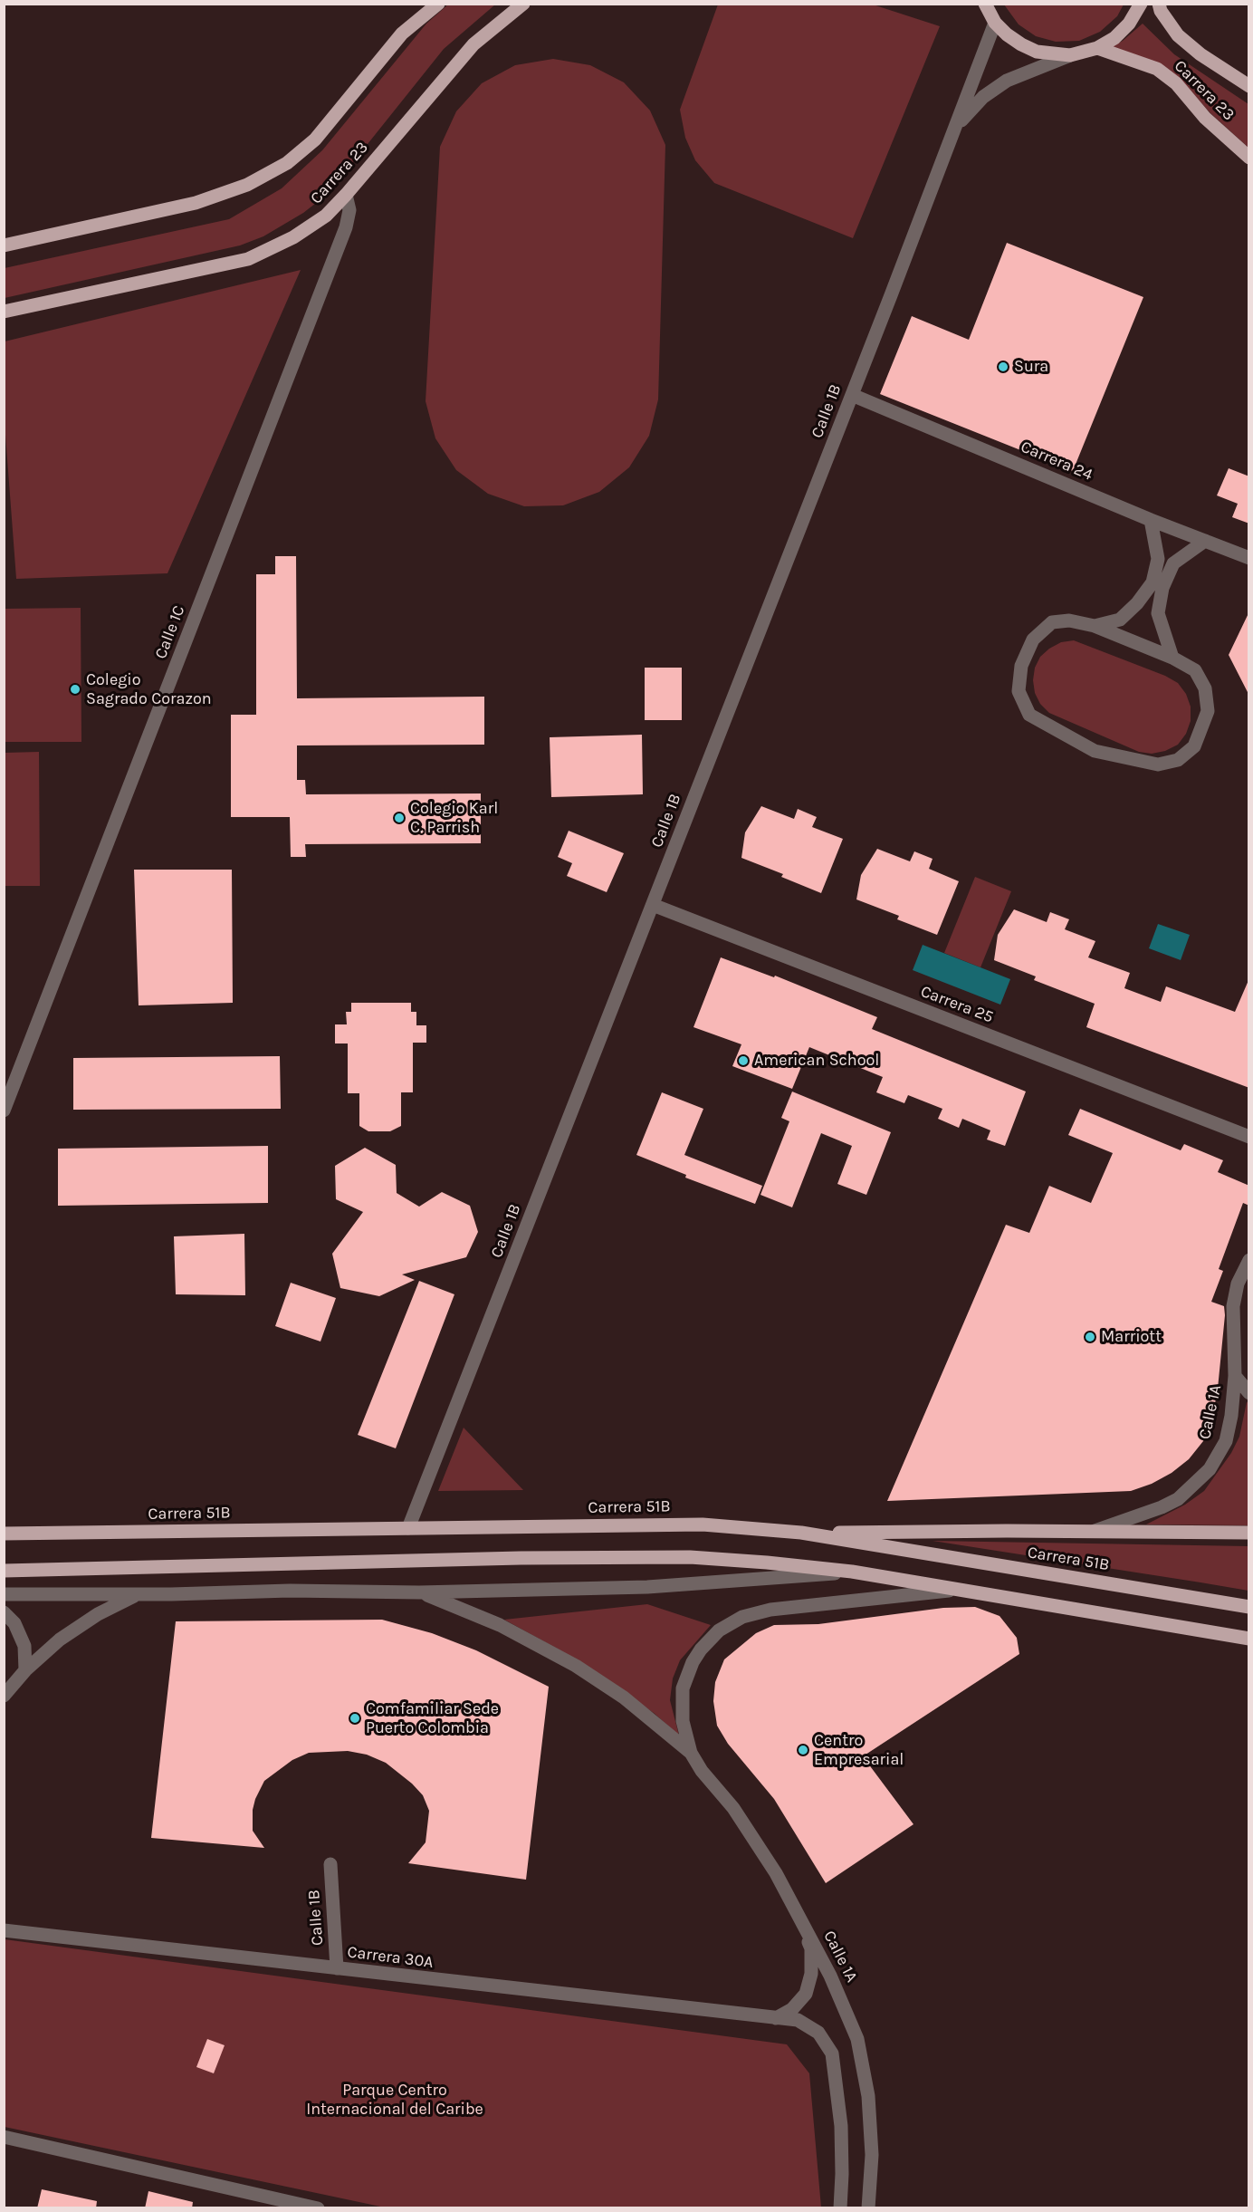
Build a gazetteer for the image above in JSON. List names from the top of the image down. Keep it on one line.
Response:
{"streets":{"main road":["Carrera 23","Carrera 51B"],"street":["Calle 1B","Carrera 24","Calle 1C","Carrera 25","Calle 1A","Carrera 30A"]},"crossings":[["Carrera 23","Calle 1C"],["Calle 1B","Carrera 24"],["Calle 1B","Carrera 25"],["Calle 1B","Carrera 51B"],["Calle 1B","Carrera 30A"]],"parks":["Parque Centro Internacional del Caribe"],"places":["Sura","Colegio Sagrado Corazon","Colegio Karl C. Parrish","American School","Marriott","Comfamiliar Sede Puerto Colombia","Centro Empresarial"]}
